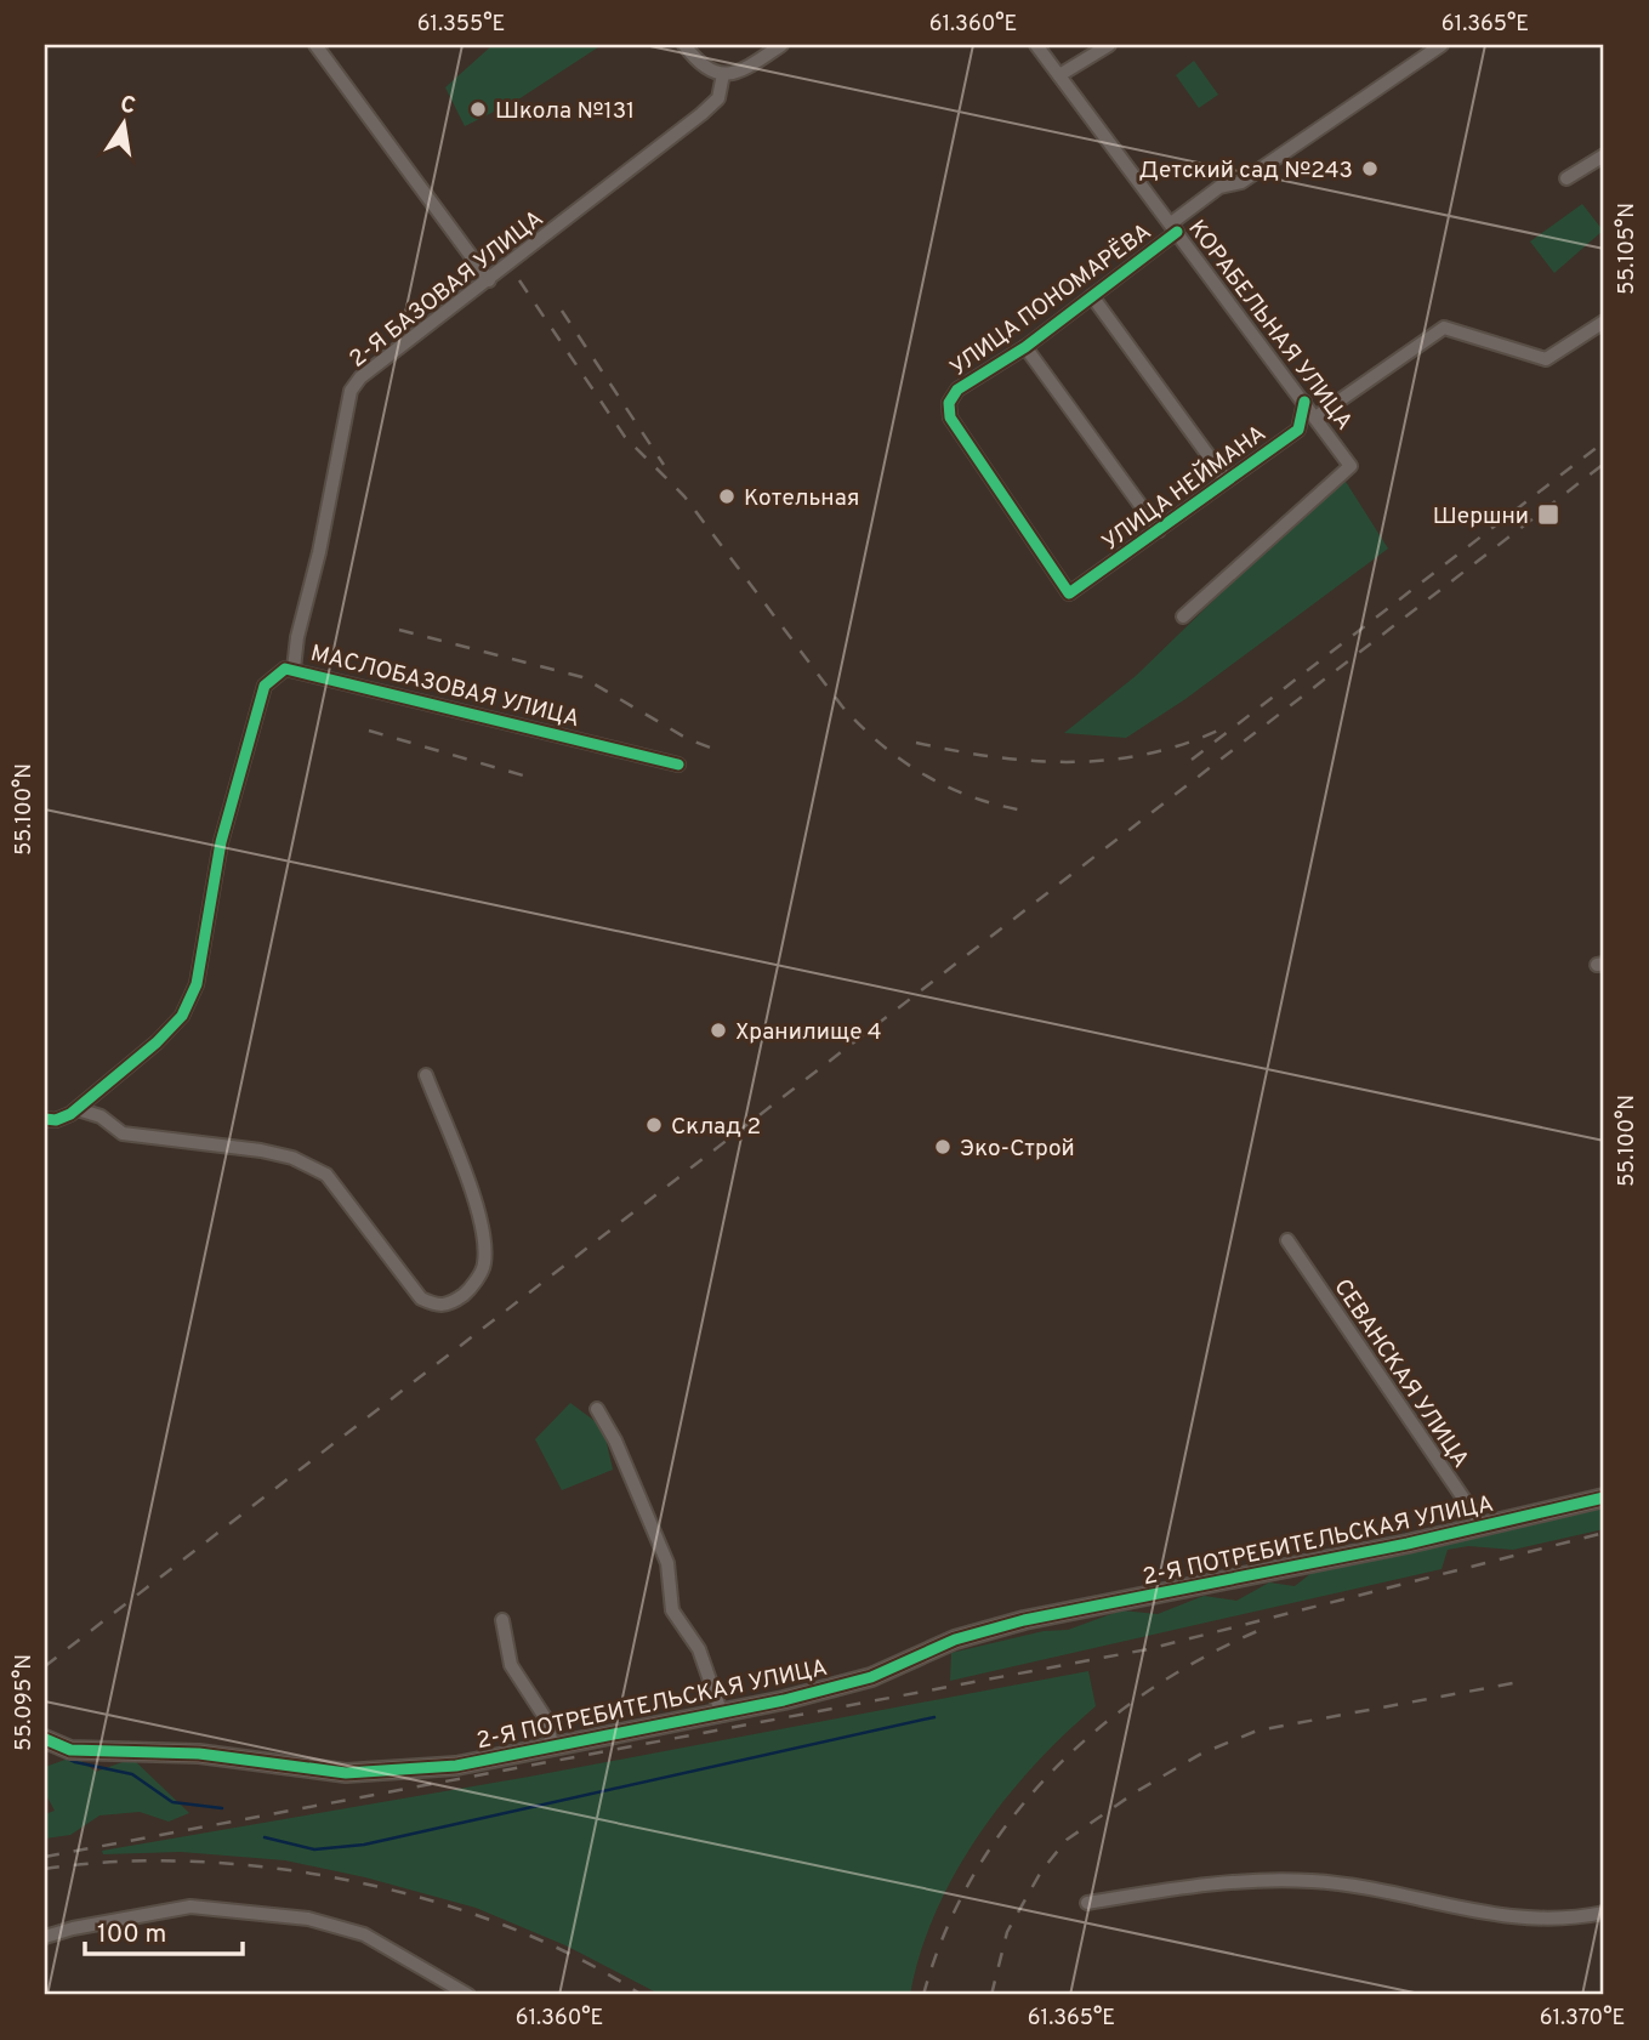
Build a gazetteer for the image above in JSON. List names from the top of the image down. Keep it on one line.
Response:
{"streets":{"street":["2-Я БАЗОВАЯ УЛИЦА","УЛИЦА ПОНОМАРЁВА","КОРАБЕЛЬНАЯ УЛИЦА","УЛИЦА НЕЙМАНА","МАСЛОБАЗОВАЯ УЛИЦА","СЕВАНСКАЯ УЛИЦА","2-Я ПОТРЕБИТЕЛЬСКАЯ УЛИЦА"]},"crossings":[["2-Я БАЗОВАЯ УЛИЦА","МАСЛОБАЗОВАЯ УЛИЦА"],["УЛИЦА ПОНОМАРЁВА","КОРАБЕЛЬНАЯ УЛИЦА"],["УЛИЦА ПОНОМАРЁВА","УЛИЦА НЕЙМАНА"],["КОРАБЕЛЬНАЯ УЛИЦА","УЛИЦА НЕЙМАНА"],["СЕВАНСКАЯ УЛИЦА","2-Я ПОТРЕБИТЕЛЬСКАЯ УЛИЦА"]],"places":{"other":["Школа №131","Детский сад №243","Котельная","Хранилище 4","Склад 2","Эко-Строй"],"transit":["Шершни"]},"scale_bar":"100 m","north":"top","coordinates":["61.355°E","61.360°E","61.365°E","55.105°N","55.100°N","55.095°N","61.370°E"]}
